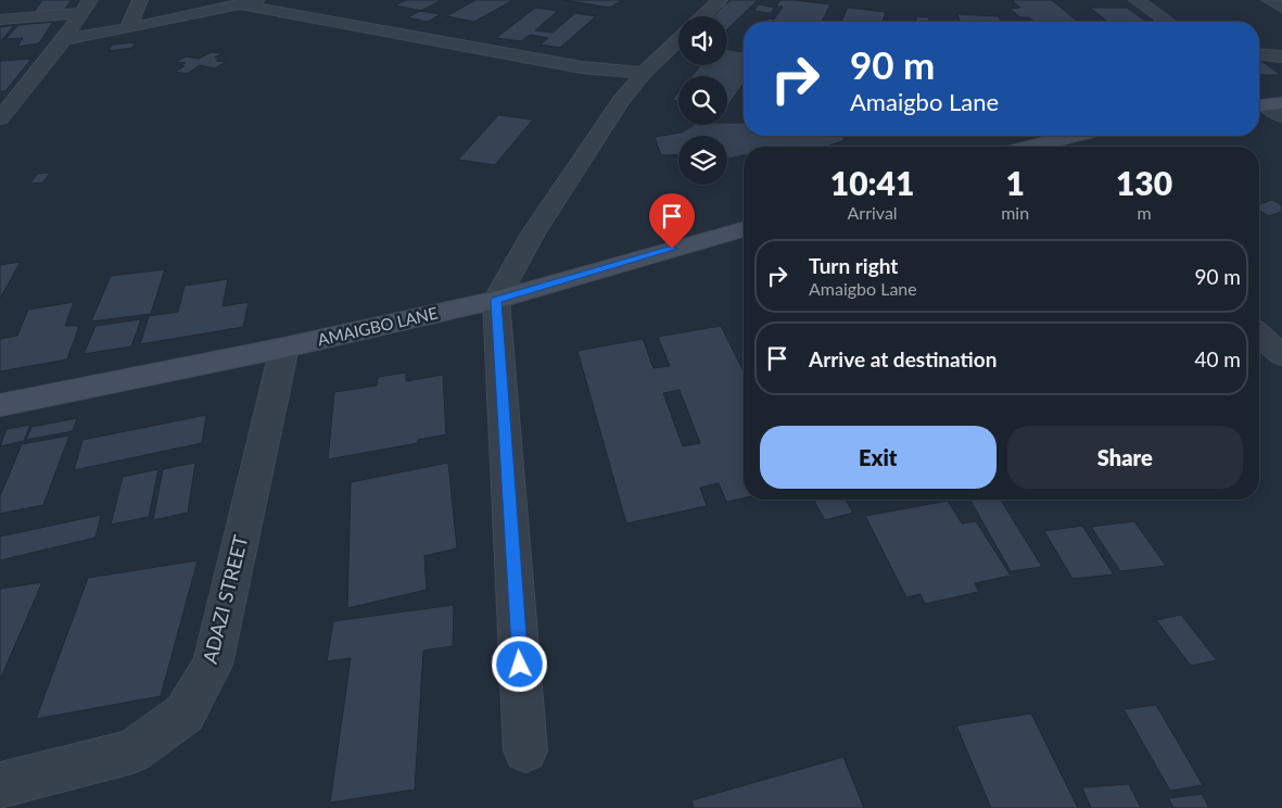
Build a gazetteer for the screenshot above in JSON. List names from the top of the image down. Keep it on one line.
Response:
{"streets":{"main road":["AMAIGBO LANE"],"street":["ADAZI STREET"]},"crossings":[["AMAIGBO LANE","ADAZI STREET"]],"page":{"turn":["90 m","Amaigbo Lane"],"eta":["10:41","Arrival","1","min","130","m"],"list":[{"name":"Turn right","note":"Amaigbo Lane","value":"90 m"},{"name":"Arrive at destination","value":"40 m"}],"buttons":["Exit","Share"]}}
